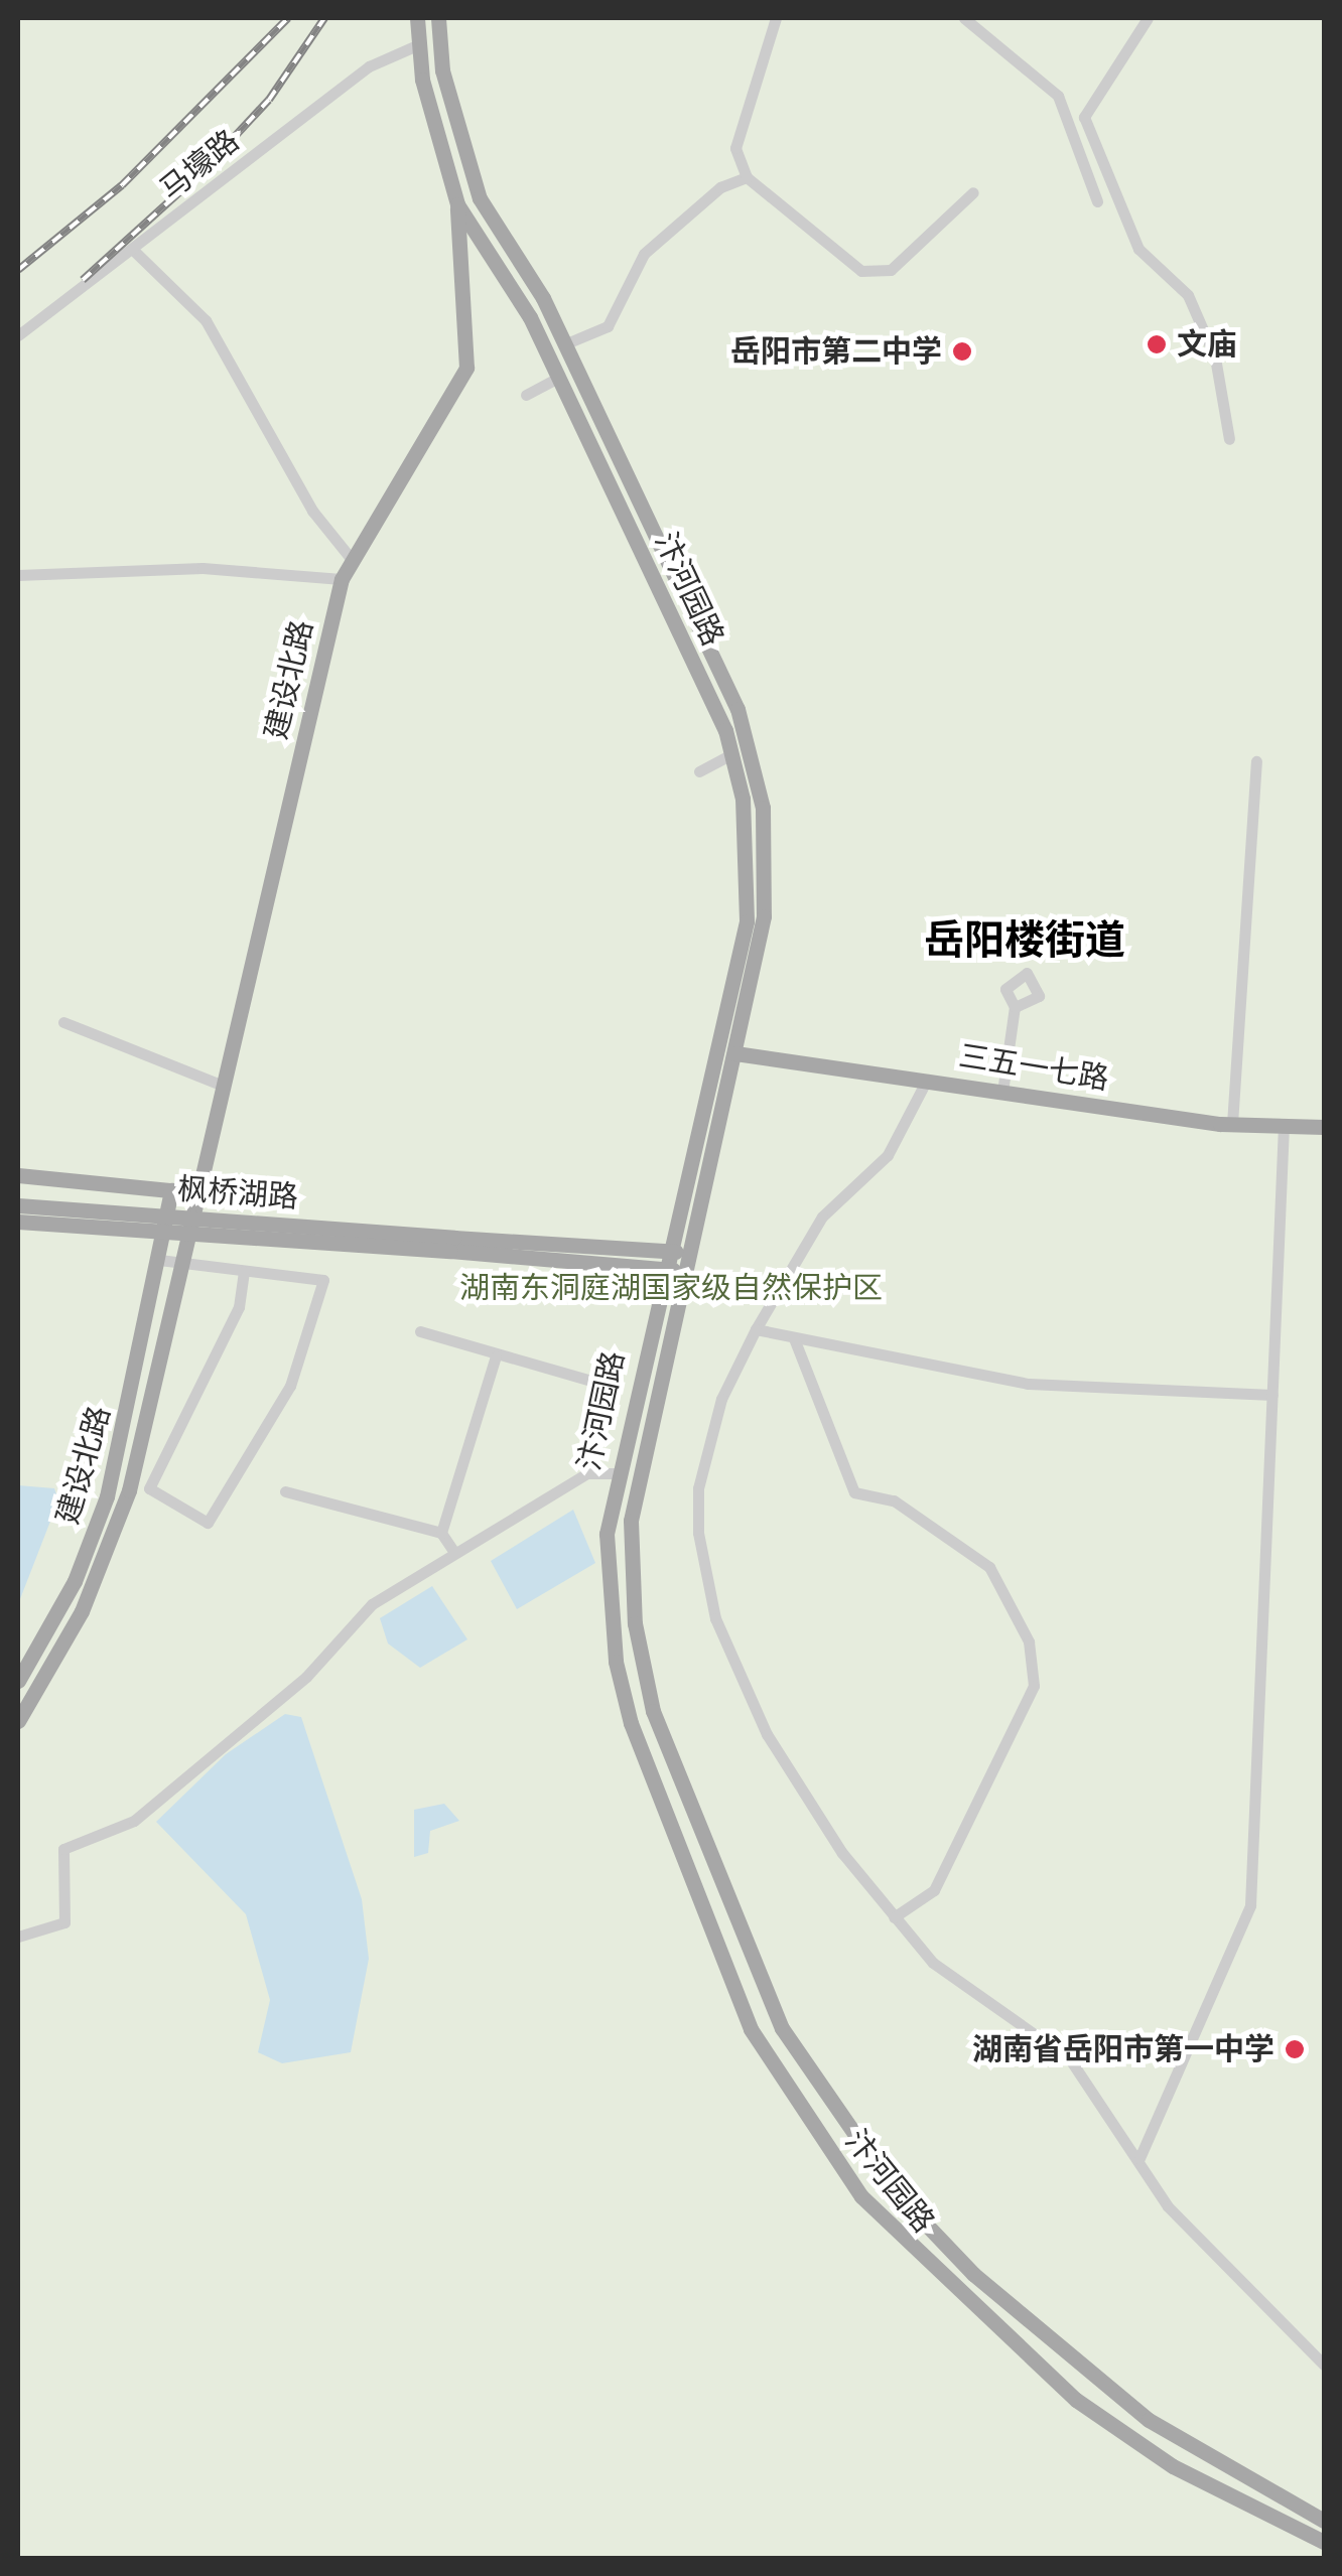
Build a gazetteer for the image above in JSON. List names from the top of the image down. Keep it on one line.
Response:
{"streets":{"main road":["汴河园路","建设北路","三五一七路","枫桥湖路"],"street":["马壕路"]},"crossings":[["马壕路","汴河园路"],["汴河园路","建设北路"],["汴河园路","三五一七路"]],"districts":["岳阳楼街道"],"parks":["湖南东洞庭湖国家级自然保护区"],"places":["文庙","岳阳市第二中学","湖南省岳阳市第一中学"]}
